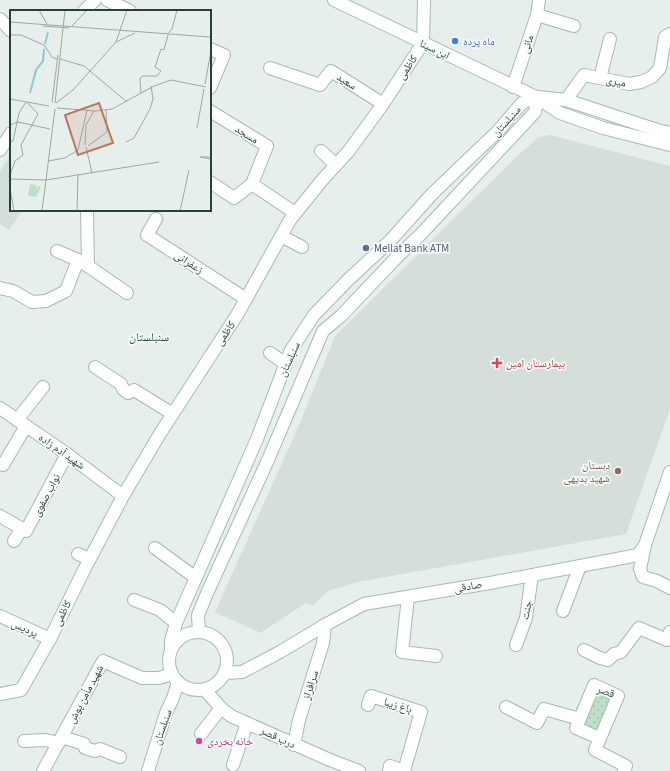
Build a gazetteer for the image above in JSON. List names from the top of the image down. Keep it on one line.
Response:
{"streets":{"street":["مانی","ابن سینا","کاظمی","سعید","میری","سنبلستان","مسجد","زعفرانی","شهید آدم زاده","نواب صفوی","صادقی","جنت","پردیس","سرافراز","قصر","شهید مأمن پوش","باغ زیبا","درب قصر"]},"crossings":[["مانی","ابن سینا"],["ابن سینا","کاظمی"],["ابن سینا","میری"],["ابن سینا","سنبلستان"],["کاظمی","سعید"],["کاظمی","زعفرانی"],["کاظمی","شهید آدم زاده"],["کاظمی","پردیس"],["سنبلستان","صادقی"],["سنبلستان","شهید مأمن پوش"],["سنبلستان","درب قصر"],["شهید آدم زاده","نواب صفوی"],["صادقی","جنت"],["صادقی","سرافراز"],["صادقی","شهید مأمن پوش"],["صادقی","درب قصر"],["سرافراز","درب قصر"],["شهید مأمن پوش","درب قصر"]],"districts":["سنبلستان"],"places":{"other":["ماه پرده","Mellat Bank ATM","دبستان شهید بدیهی","خانه بخردی"],"health":["بیمارستان امین"]}}
